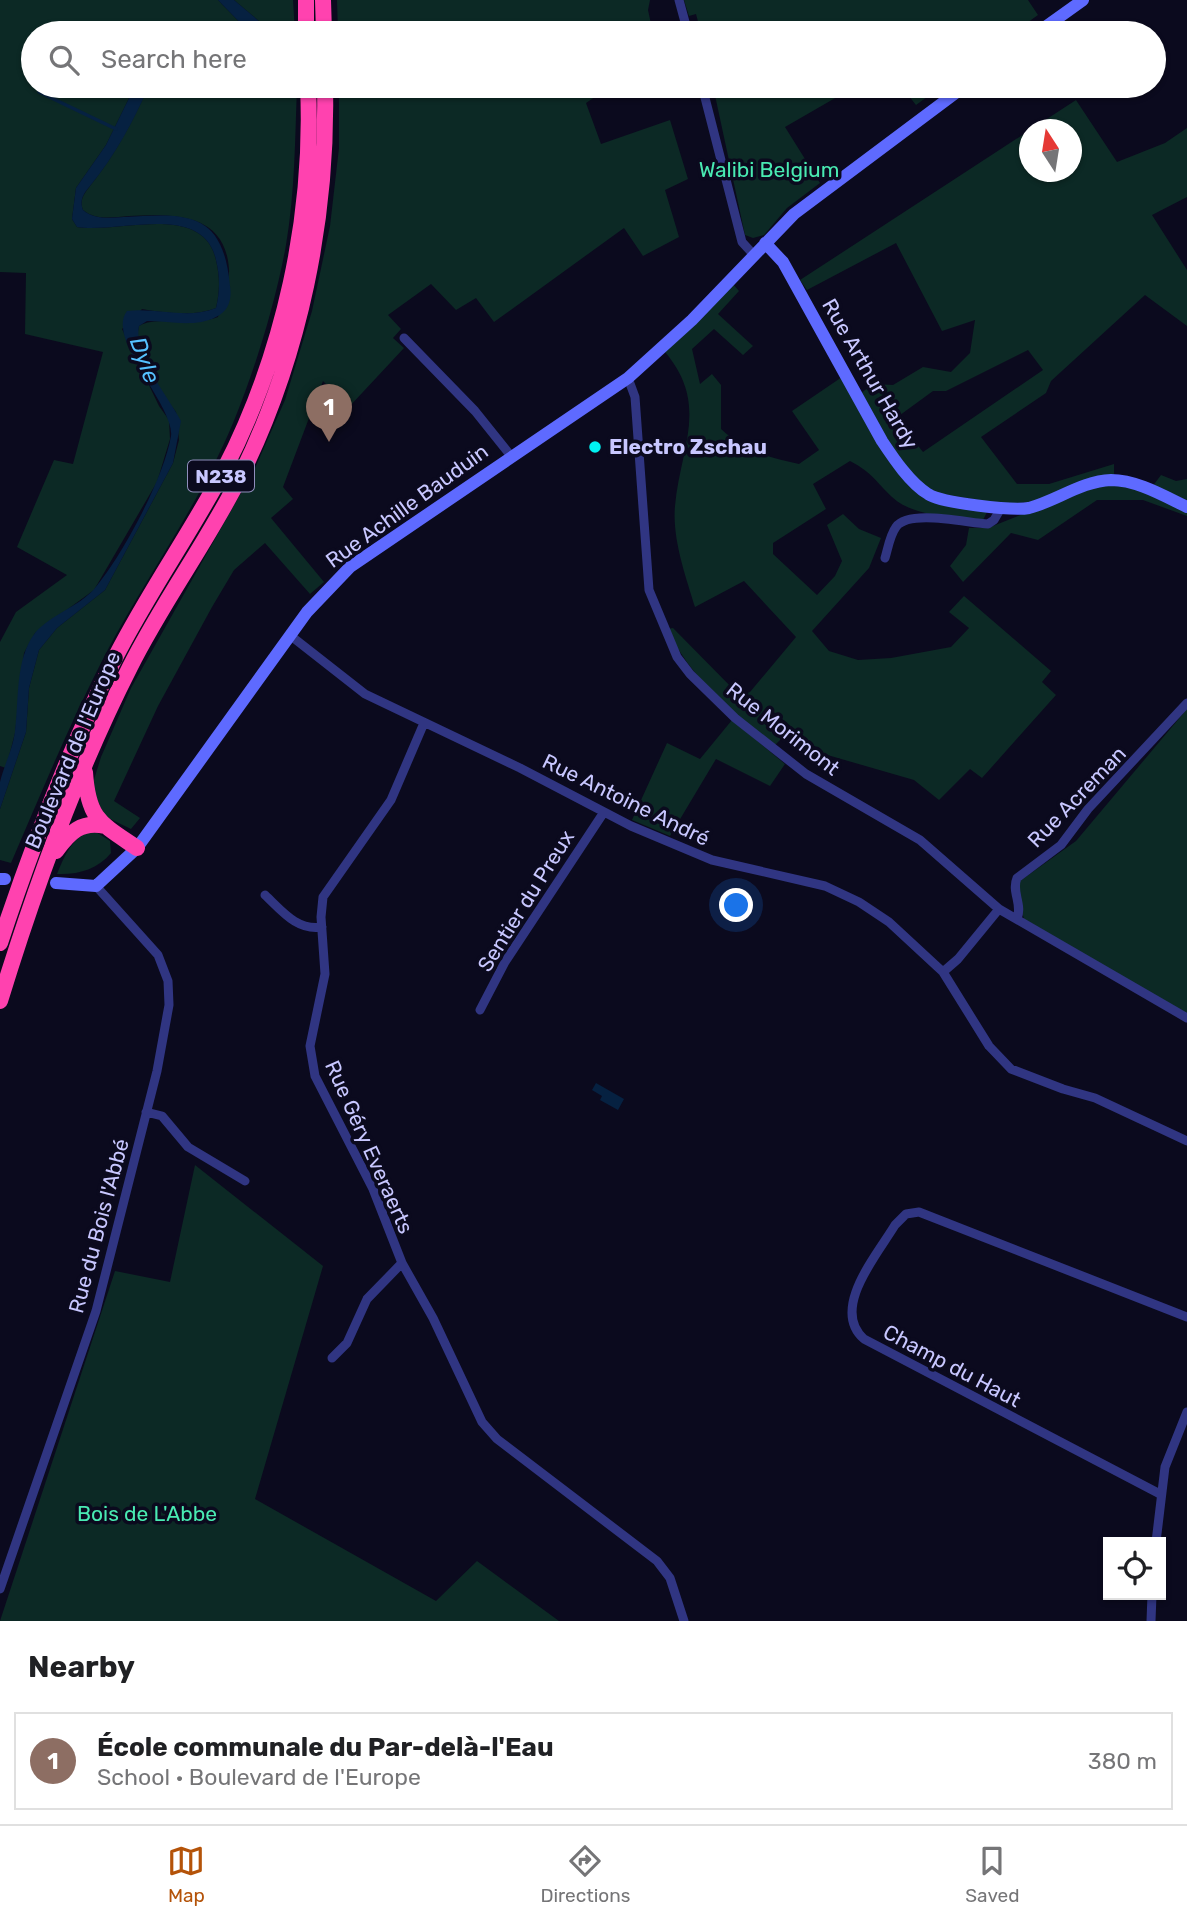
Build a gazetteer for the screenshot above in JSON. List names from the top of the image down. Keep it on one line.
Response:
{"streets":{"highway":["N238","Boulevard de l'Europe"],"street":["Rue Arthur Hardy","Rue Achille Bauduin","Rue Morimont","Rue Acreman","Rue Antoine André","Sentier du Preux","Rue Géry Everaerts","Rue du Bois l'Abbé","Champ du Haut"]},"crossings":[["Rue Arthur Hardy","Rue Achille Bauduin"],["Rue Achille Bauduin","Rue Morimont"],["Rue Achille Bauduin","Rue du Bois l'Abbé"],["Rue Morimont","Rue Acreman"],["Rue Antoine André","Sentier du Preux"],["Rue Antoine André","Rue Géry Everaerts"]],"water":["Dyle"],"parks":["Walibi Belgium","Bois de L'Abbe"],"places":["Electro Zschau"],"north":"top","page":{"search":"Search here","pins":"1","heading":"Nearby","list":[{"mark":"1","name":"École communale du Par-delà-l'Eau","note":"School · Boulevard de l'Europe","value":"380 m"}],"nav":["Map","Directions","Saved"]}}
